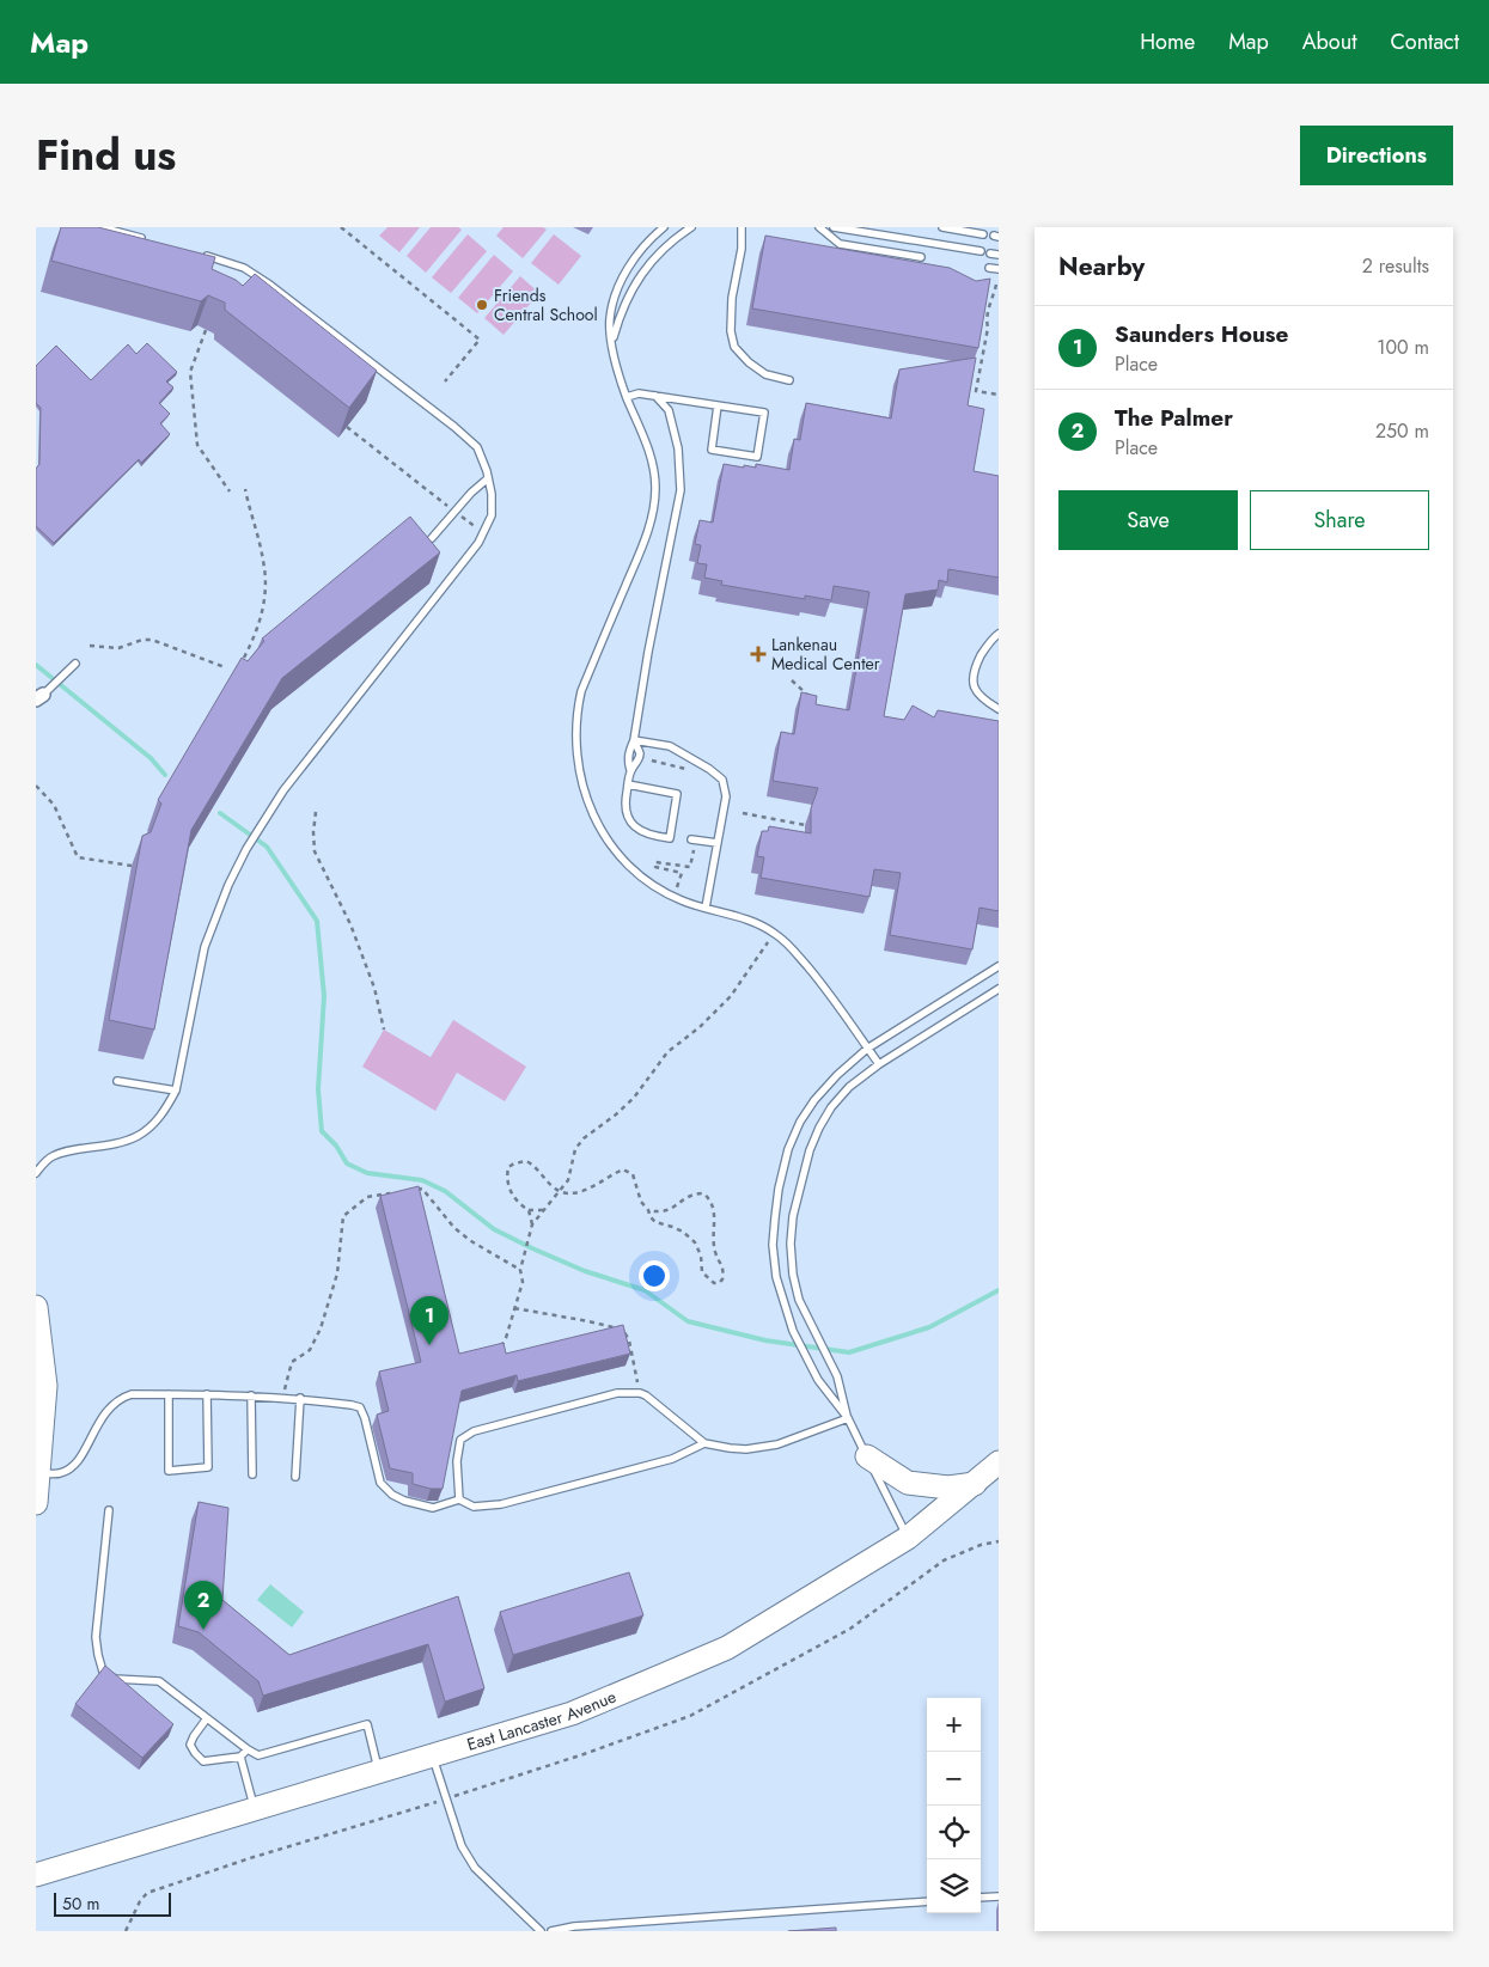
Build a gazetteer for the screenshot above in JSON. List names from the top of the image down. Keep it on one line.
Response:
{"streets":{"highway":["East Lancaster Avenue"]},"places":{"other":["Friends Central School"],"health":["Lankenau Medical Center"]},"scale_bar":"50 m","page":{"header":"Map","nav":["Home","Map","About","Contact"],"title":"Find us","buttons":["Directions",["Save","Share"]],"heading":["Nearby","2 results"],"list":[{"mark":"1","name":"Saunders House","note":"Place","value":"100 m"},{"mark":"2","name":"The Palmer","note":"Place","value":"250 m"}],"pins":["1","2"],"map_buttons":["+","−"],"scale":"50 m"}}
